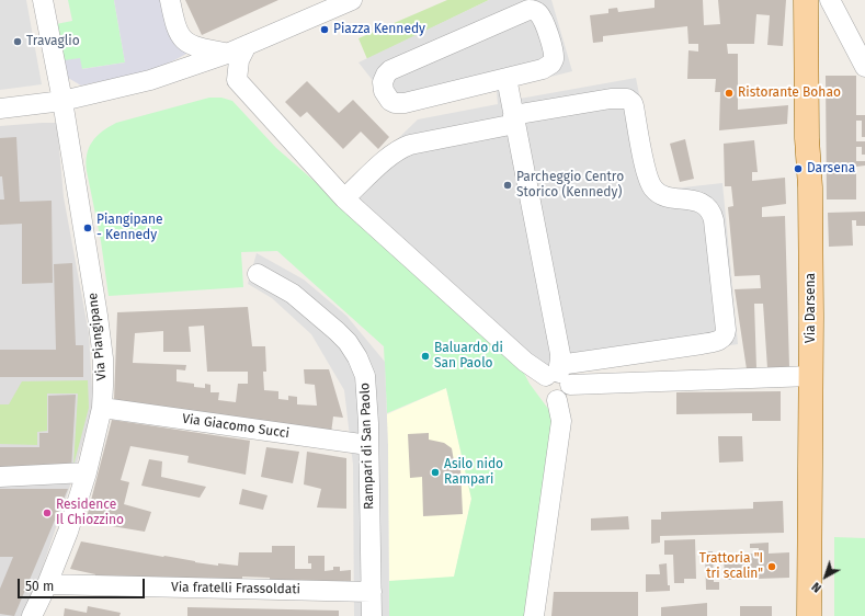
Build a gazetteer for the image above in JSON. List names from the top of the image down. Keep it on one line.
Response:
{"streets":{"main road":["Via Darsena"],"street":["Via Piangipane","Via Giacomo Succi","Rampari di San Paolo","Via fratelli Frassoldati"]},"crossings":[["Via Piangipane","Via Giacomo Succi"],["Via Piangipane","Via fratelli Frassoldati"],["Via Giacomo Succi","Rampari di San Paolo"],["Rampari di San Paolo","Via fratelli Frassoldati"]],"places":["Piazza Kennedy","Travaglio","Ristorante Bohao","Darsena","Parcheggio Centro Storico (Kennedy)","Piangipane - Kennedy","Baluardo di San Paolo","Asilo nido Rampari","Residence Il Chiozzino","Trattoria \"I tri scalin\""],"scale_bar":"50 m","north":"bottom left"}
